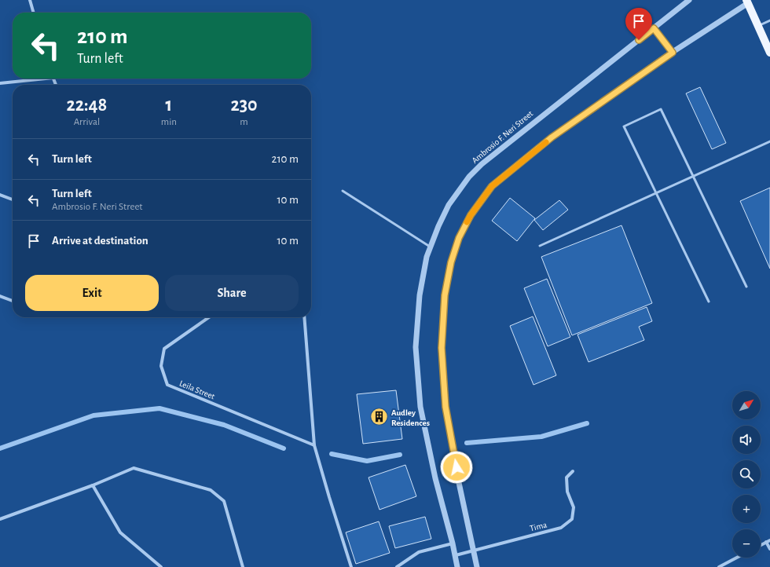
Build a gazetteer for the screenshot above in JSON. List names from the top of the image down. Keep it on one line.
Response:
{"streets":{"street":["Ambrosio F. Neri Street","Leila Street","Tima"]},"crossings":[["Ambrosio F. Neri Street","Tima"]],"places":{"building":["Audley Residences"]},"north":"top right","page":{"turn":["210 m","Turn left"],"eta":["22:48","Arrival","1","min","230","m"],"list":[{"name":"Turn left","value":"210 m"},{"name":"Turn left","note":"Ambrosio F. Neri Street","value":"10 m"},{"name":"Arrive at destination","value":"10 m"}],"buttons":["Exit","Share"],"map_buttons":["+","−"]}}
